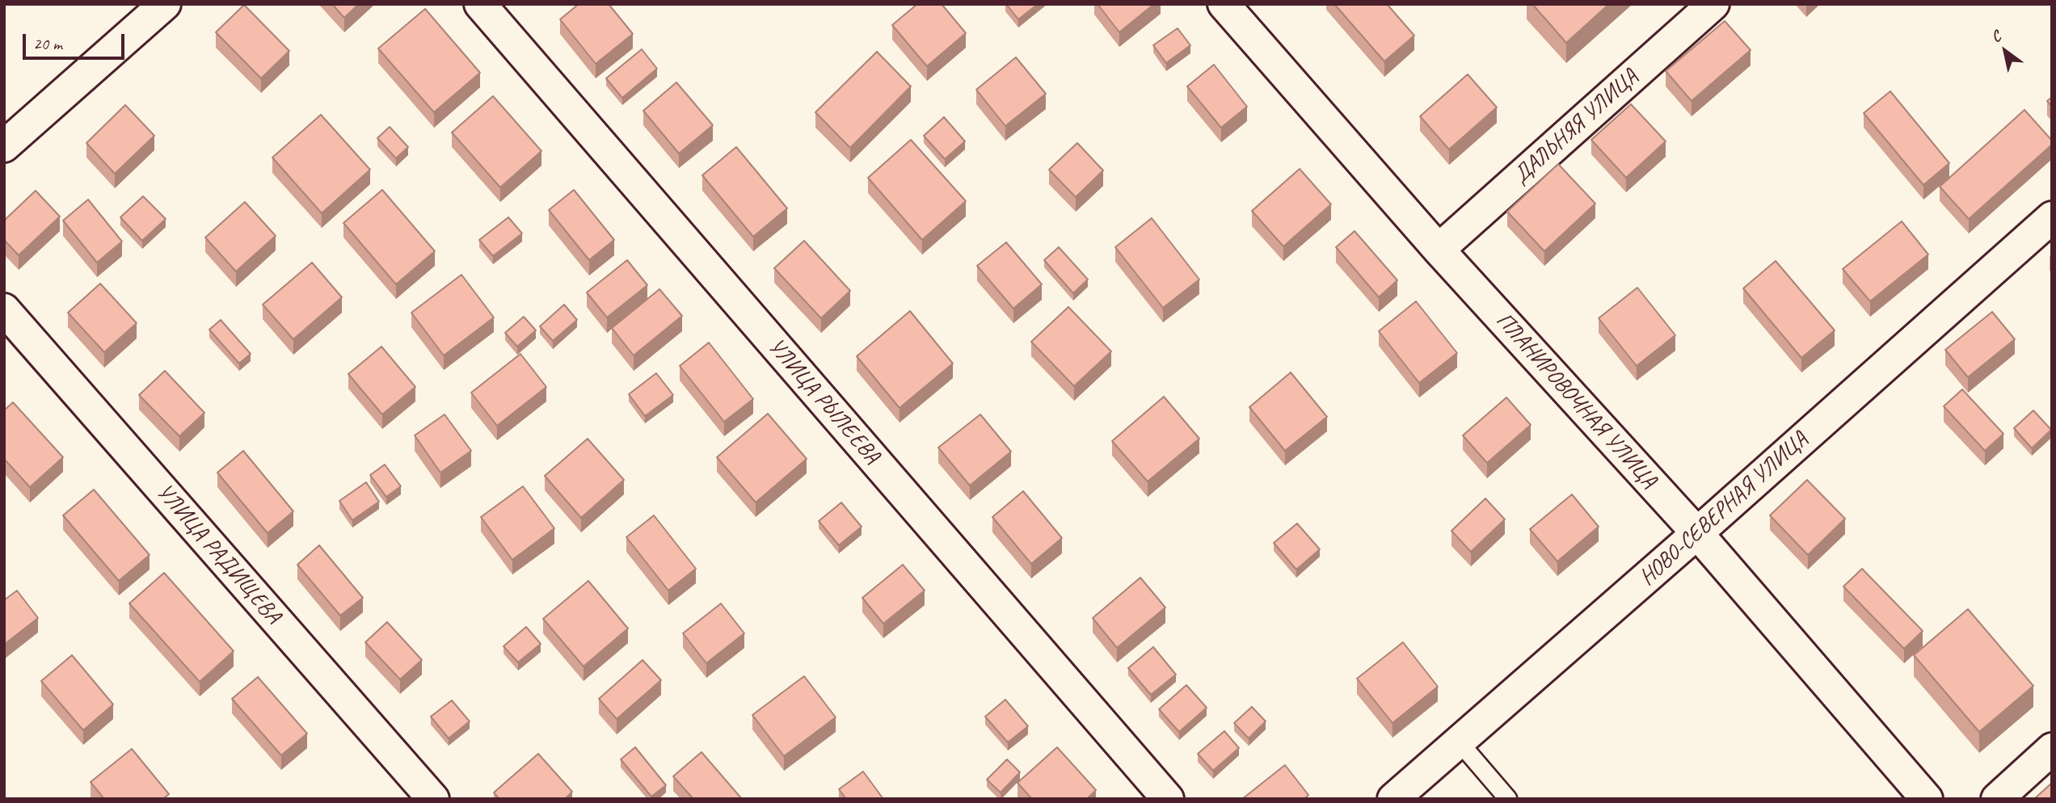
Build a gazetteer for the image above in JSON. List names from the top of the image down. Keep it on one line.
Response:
{"streets":{"street":["ДАЛЬНЯЯ УЛИЦА","ПЛАНИРОВОЧНАЯ УЛИЦА","УЛИЦА РЫЛЕЕВА","НОВО-СЕВЕРНАЯ УЛИЦА","УЛИЦА РАДИЩЕВА"]},"crossings":[["ДАЛЬНЯЯ УЛИЦА","ПЛАНИРОВОЧНАЯ УЛИЦА"],["ПЛАНИРОВОЧНАЯ УЛИЦА","НОВО-СЕВЕРНАЯ УЛИЦА"]],"scale_bar":"20 m","north":"top left"}
